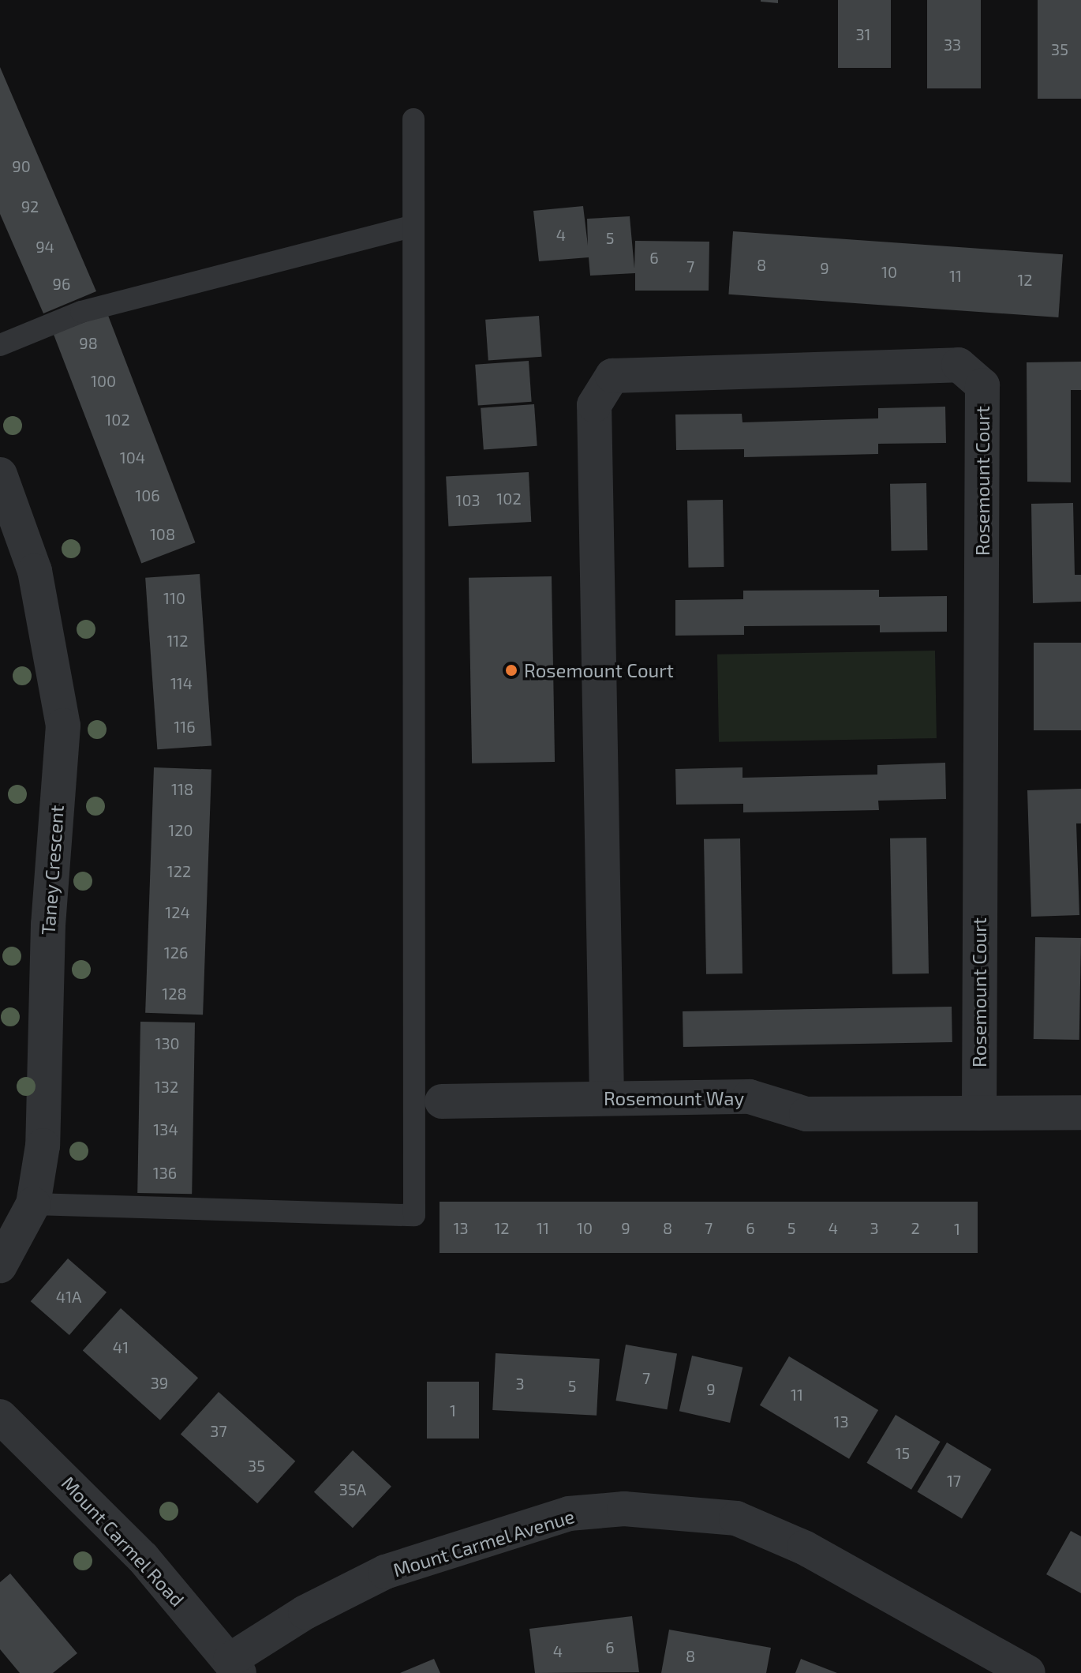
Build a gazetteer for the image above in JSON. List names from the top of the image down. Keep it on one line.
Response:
{"streets":{"street":["Rosemount Court","Taney Crescent","Rosemount Way","Mount Carmel Road","Mount Carmel Avenue"]},"crossings":[["Rosemount Court","Rosemount Way"],["Mount Carmel Road","Mount Carmel Avenue"]],"places":["Rosemount Court"],"house_numbers":["31","33","35","90","92","4","5","94","6","8","7","9","10","11","12","96","98","100","102","104","106","102","103","108","110","112","114","116","118","120","122","124","126","128","130","132","134","136","13","12","11","10","9","8","7","6","5","4","3","2","1","41A","41","7","39","3","5","9","11","1","13","37","15","35","17","35A","6","4","8"]}
